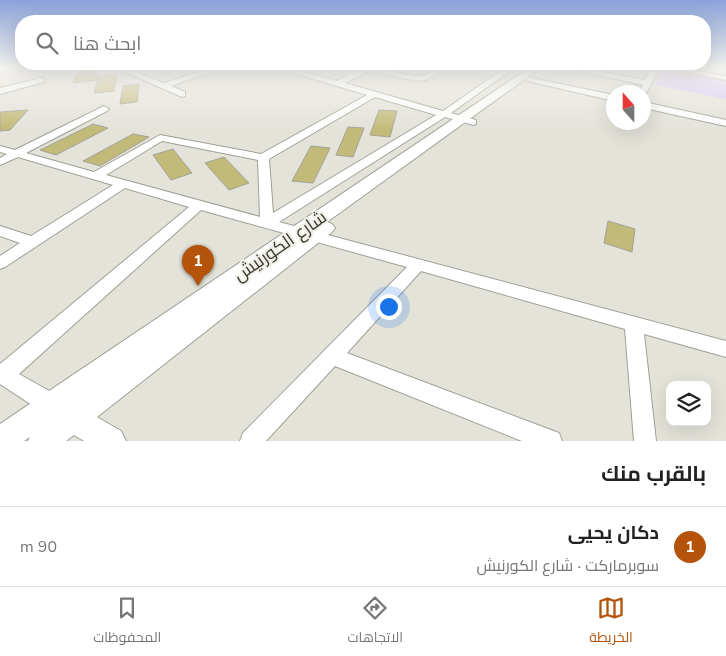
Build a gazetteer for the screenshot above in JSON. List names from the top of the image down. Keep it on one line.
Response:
{"streets":{"street":["شارع الكورنيش"]},"north":"top","page":{"search":"ابحث هنا","pins":"1","heading":"بالقرب منك","list":[{"mark":"1","name":"دكان يحيى","note":"سوبرماركت · شارع الكورنيش","value":"90 m"}],"nav":["الخريطة","الاتجاهات","المحفوظات"]}}
